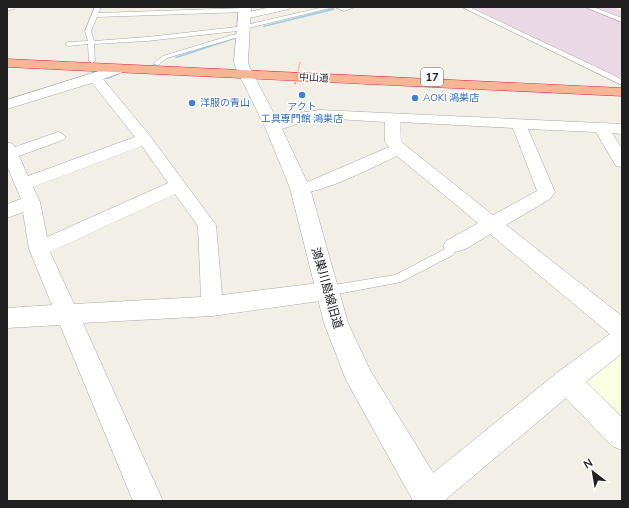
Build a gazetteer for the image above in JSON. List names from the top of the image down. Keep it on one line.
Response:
{"streets":{"highway":["17","中山道"],"street":["鴻巣川島線旧道"]},"crossings":[["中山道","鴻巣川島線旧道"]],"places":["アクト 工具専門館 鴻巣店","AOKI 鴻巣店","洋服の青山"],"north":"top left"}
